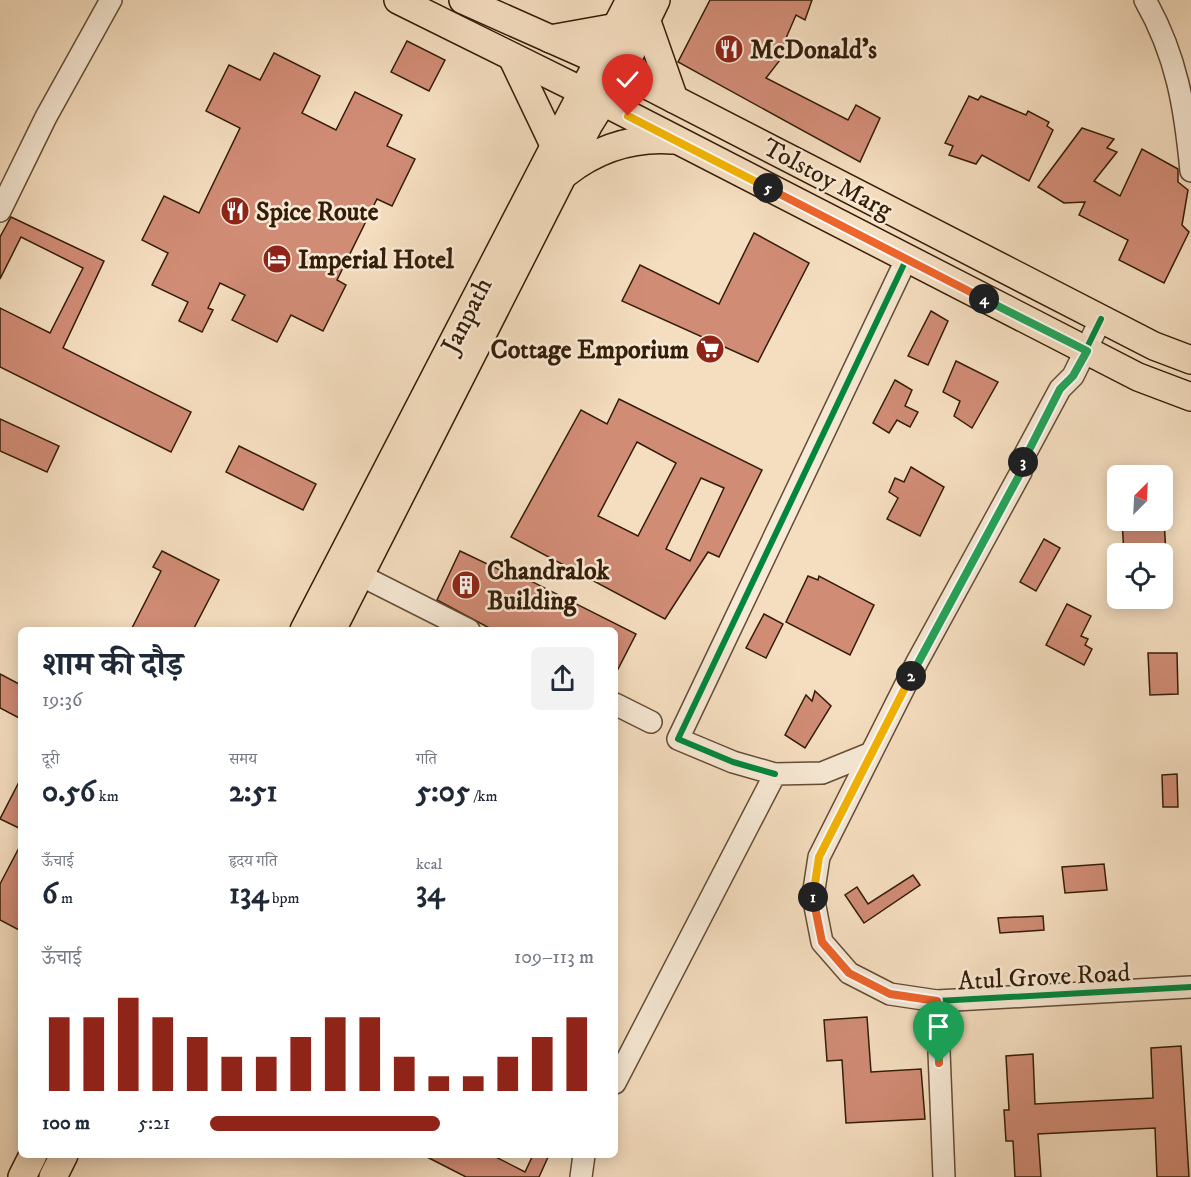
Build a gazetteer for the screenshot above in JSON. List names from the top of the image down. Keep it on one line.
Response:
{"streets":{"main road":["Tolstoy Marg","Janpath"],"street":["Atul Grove Road"]},"crossings":[["Tolstoy Marg","Janpath"],["Tolstoy Marg","Atul Grove Road"]],"places":{"restaurant":["McDonald's","Spice Route"],"hotel":["Imperial Hotel"],"supermarket":["Cottage Emporium"],"building":["Chandralok Building"]},"north":"top right","page":{"pins":["5","4","3","2","1"],"heading":["शाम की दौड़","19:36"],"stats":[["दूरी","0.56 km"],["समय","2:51"],["गति","5:05 /km"],["ऊँचाई","6 m"],["हृदय गति","134 bpm"],["kcal","34"]],"chart":["ऊँचाई","109–113 m"],"list":[{"name":"100 m","note":"5:21"}]}}
